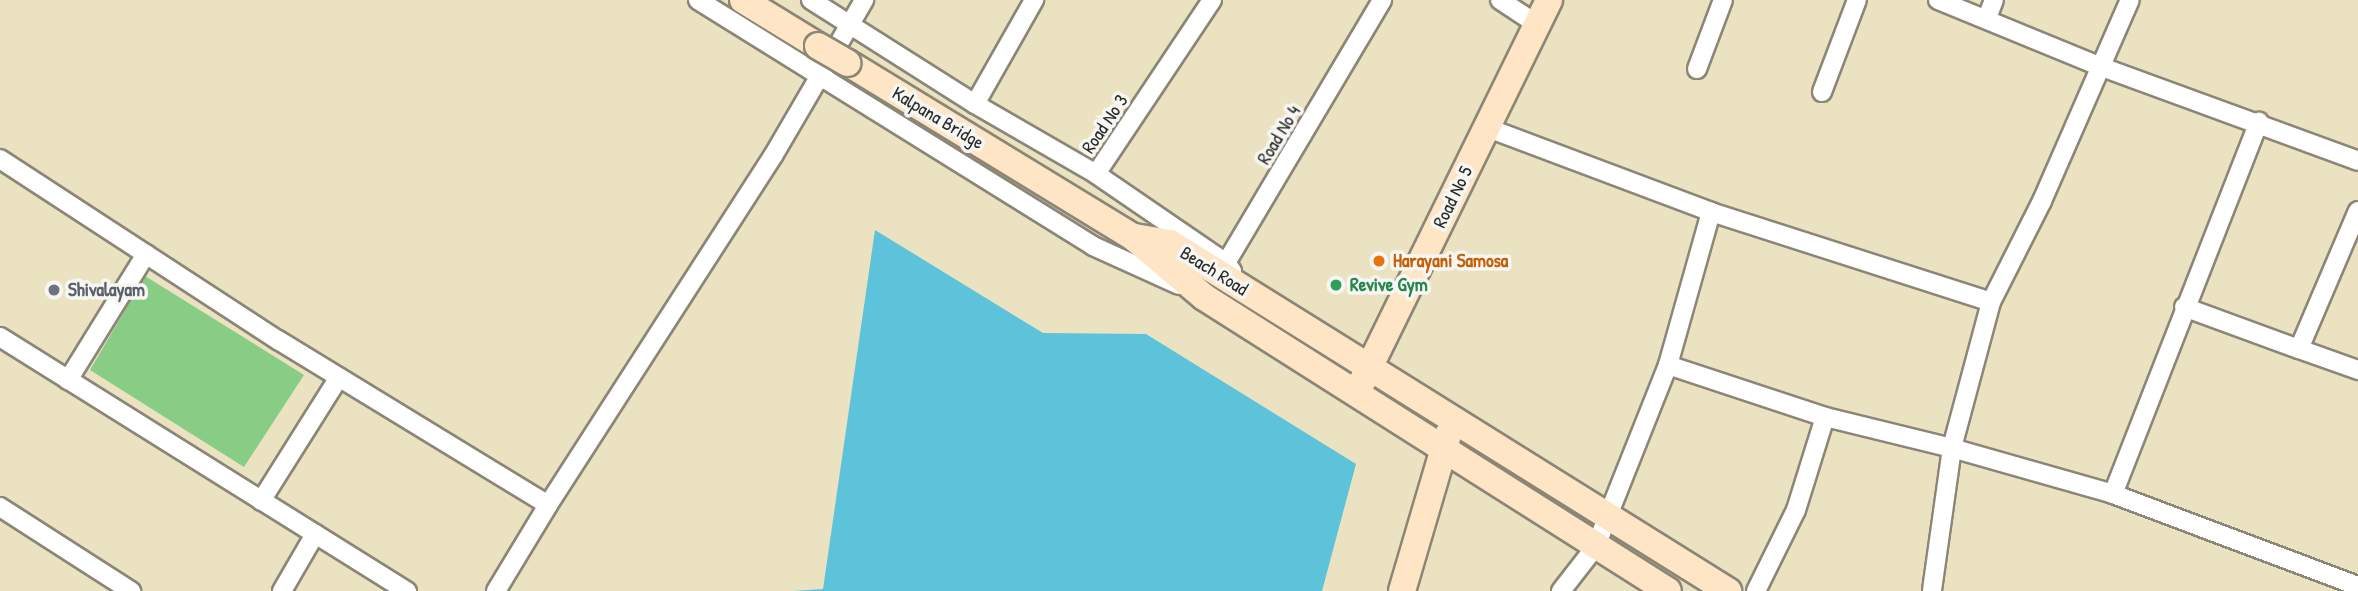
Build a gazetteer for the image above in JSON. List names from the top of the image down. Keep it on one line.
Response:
{"streets":{"main road":["Kalpana Bridge","Road No 5","Beach Road"],"street":["Road No 3","Road No 4"]},"crossings":[["Kalpana Bridge","Beach Road"],["Road No 3","Road No 4"],["Road No 5","Beach Road"]],"places":["Harayani Samosa","Revive Gym","Shivalayam"]}
